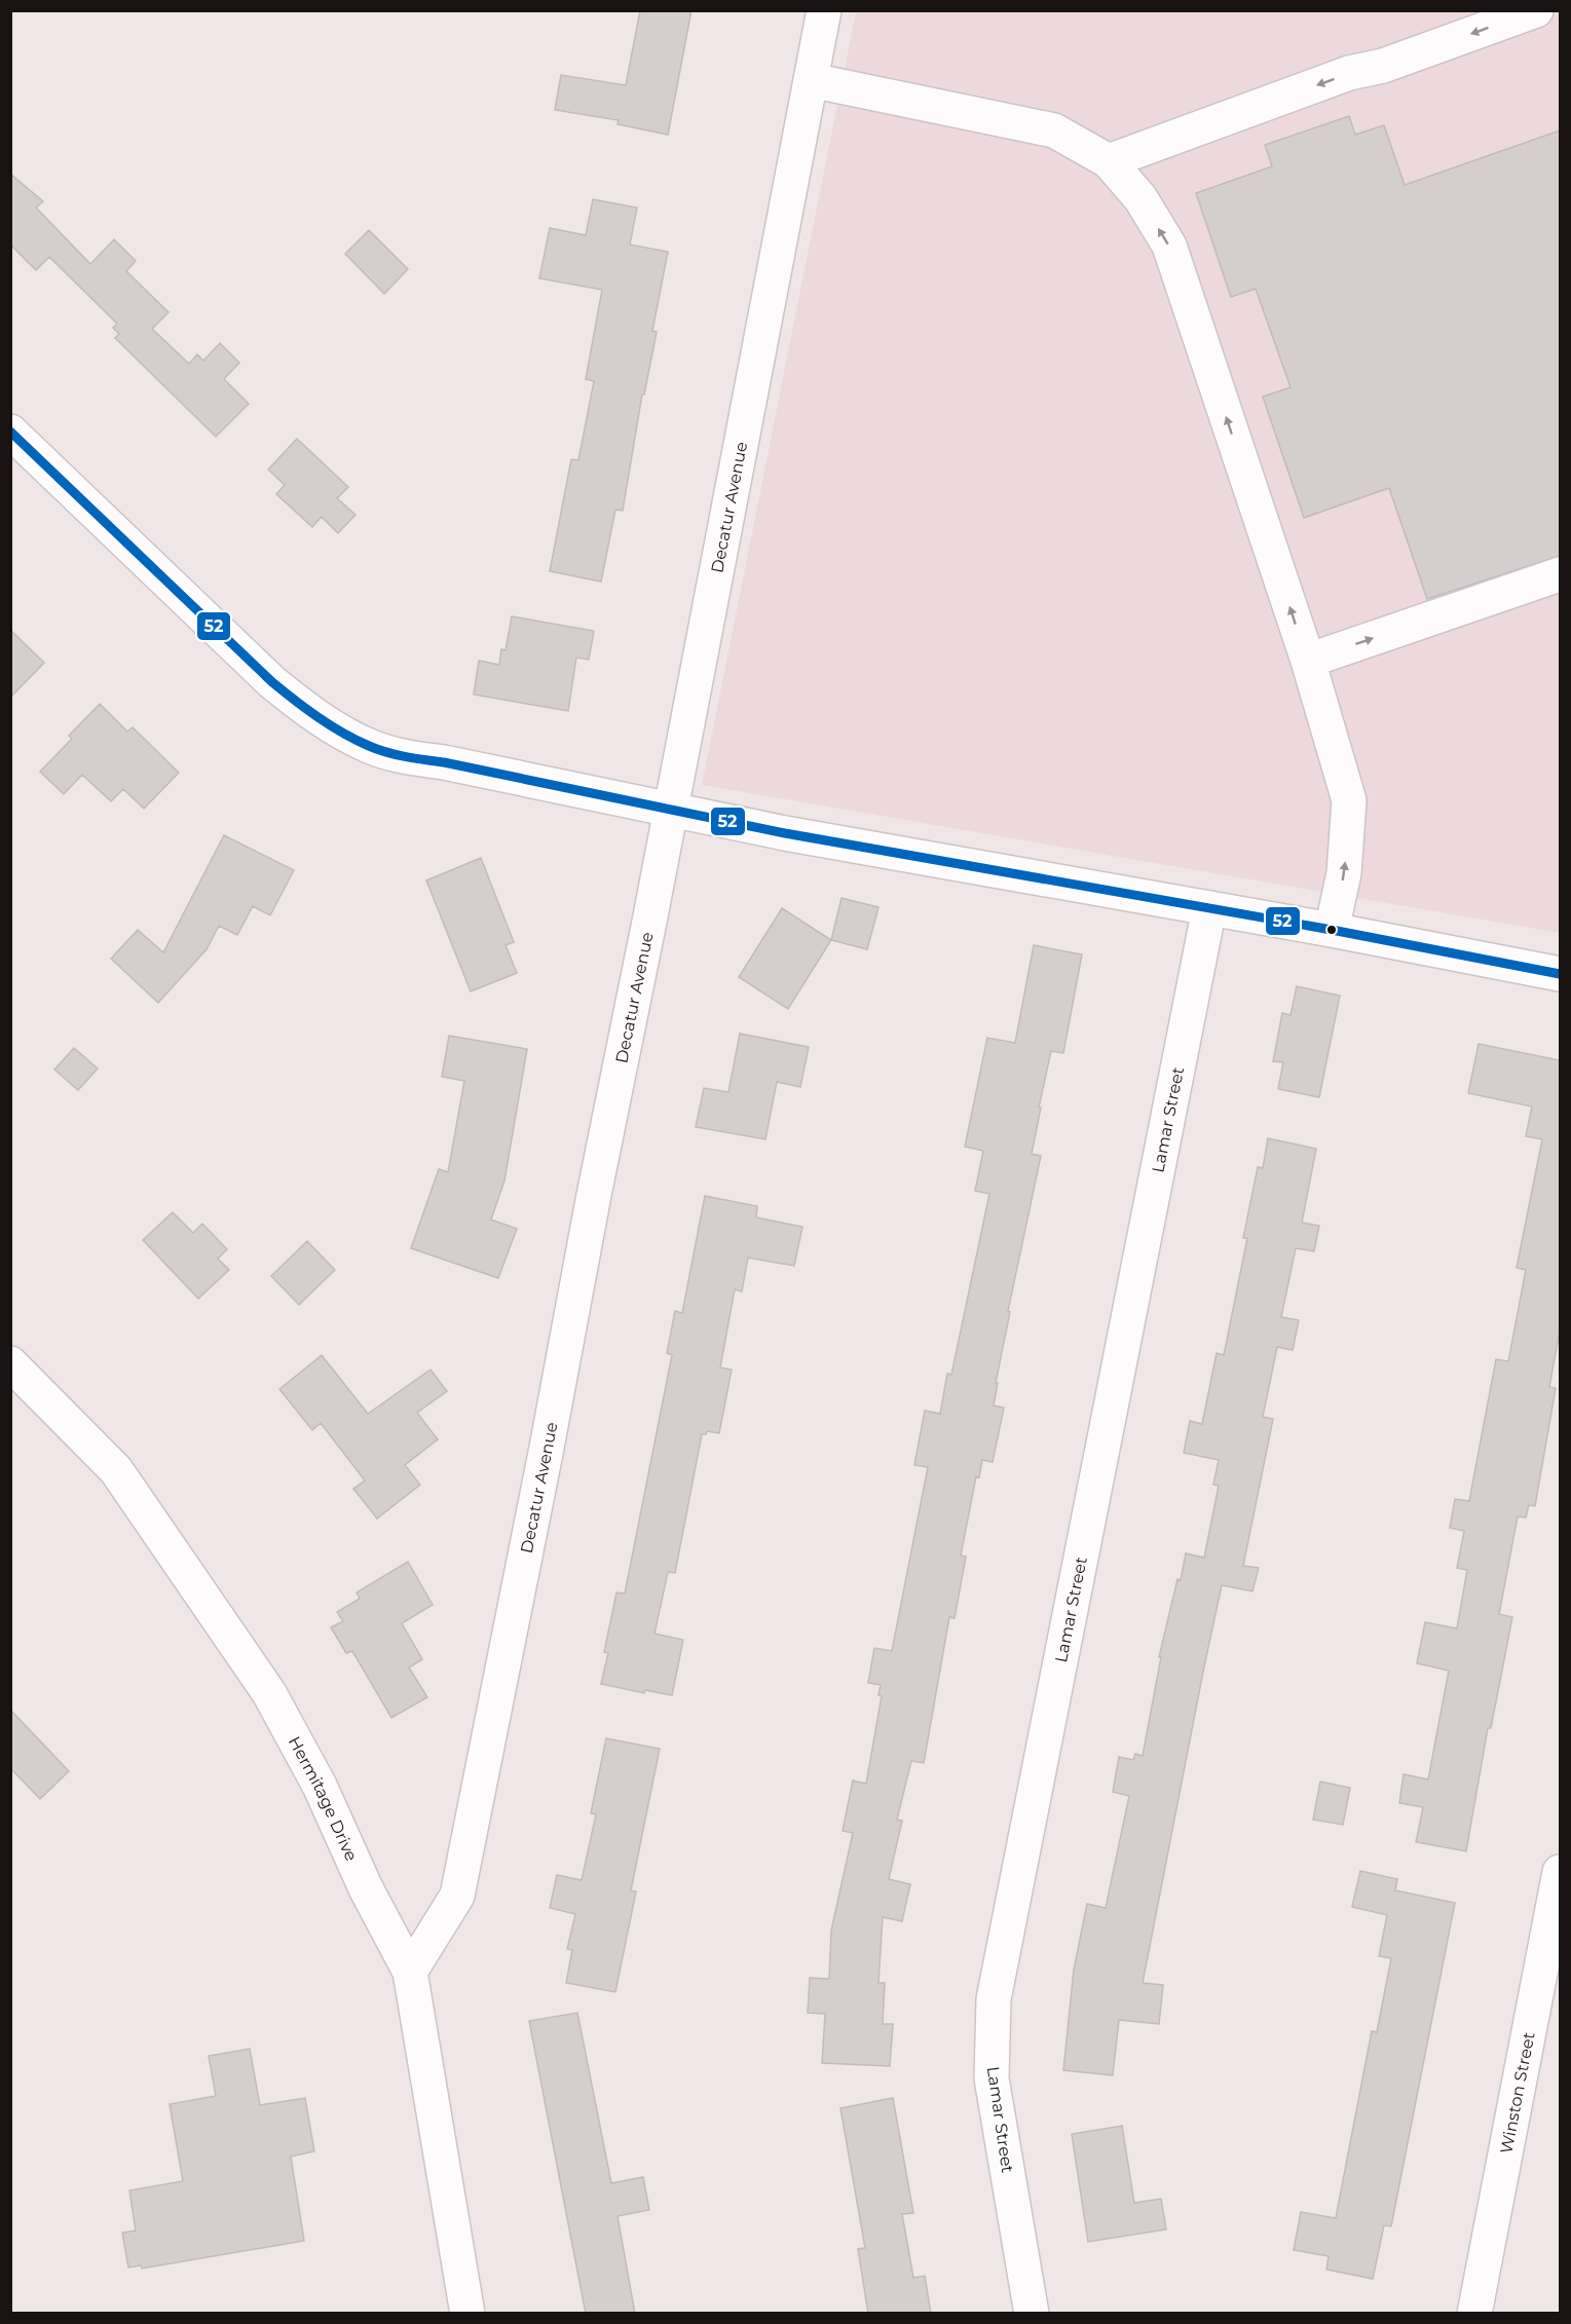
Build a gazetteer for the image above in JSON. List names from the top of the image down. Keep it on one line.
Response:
{"streets":{"street":["Decatur Avenue","Lamar Street","Hermitage Drive","Winston Street"]},"crossings":[["Decatur Avenue","Hermitage Drive"]],"lines":["transit line 52"]}
